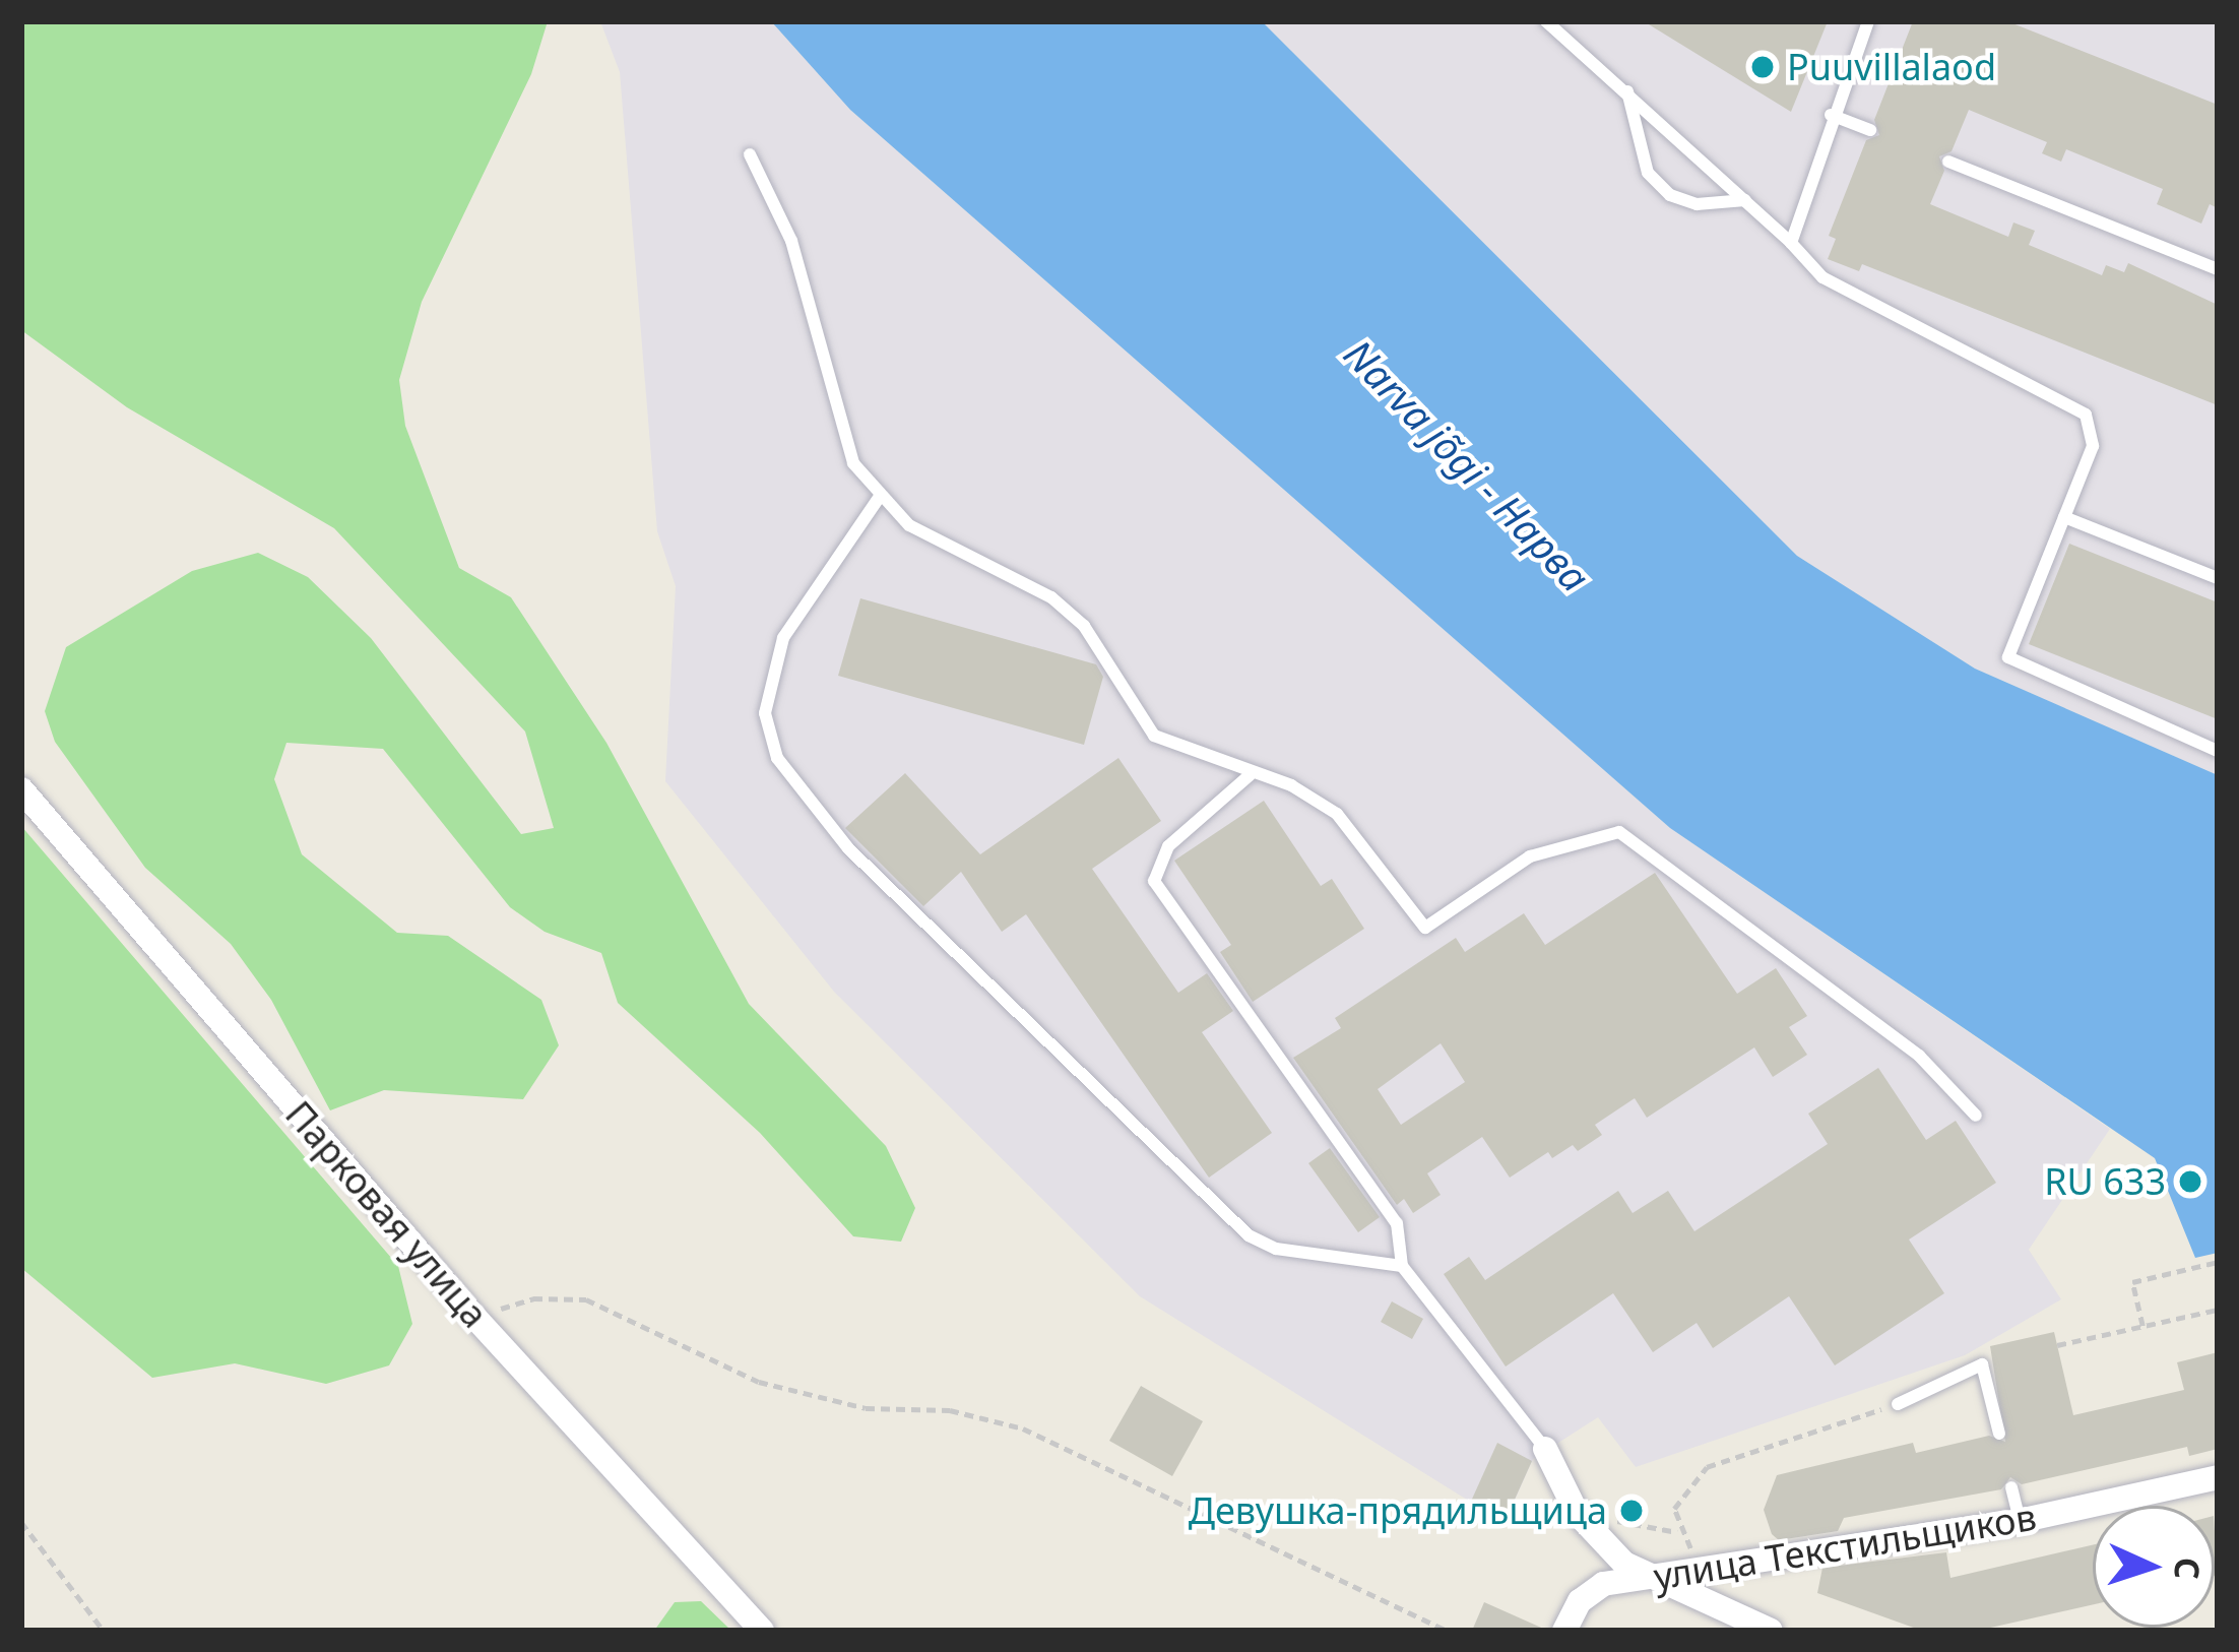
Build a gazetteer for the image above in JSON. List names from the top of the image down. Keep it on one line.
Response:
{"streets":{"street":["Парковая улица","улица Текстильщиков"]},"water":["Narva jõgi - Нарва"],"places":["Puuvillalaod","RU 633","Девушка-прядильщица"],"north":"right"}
